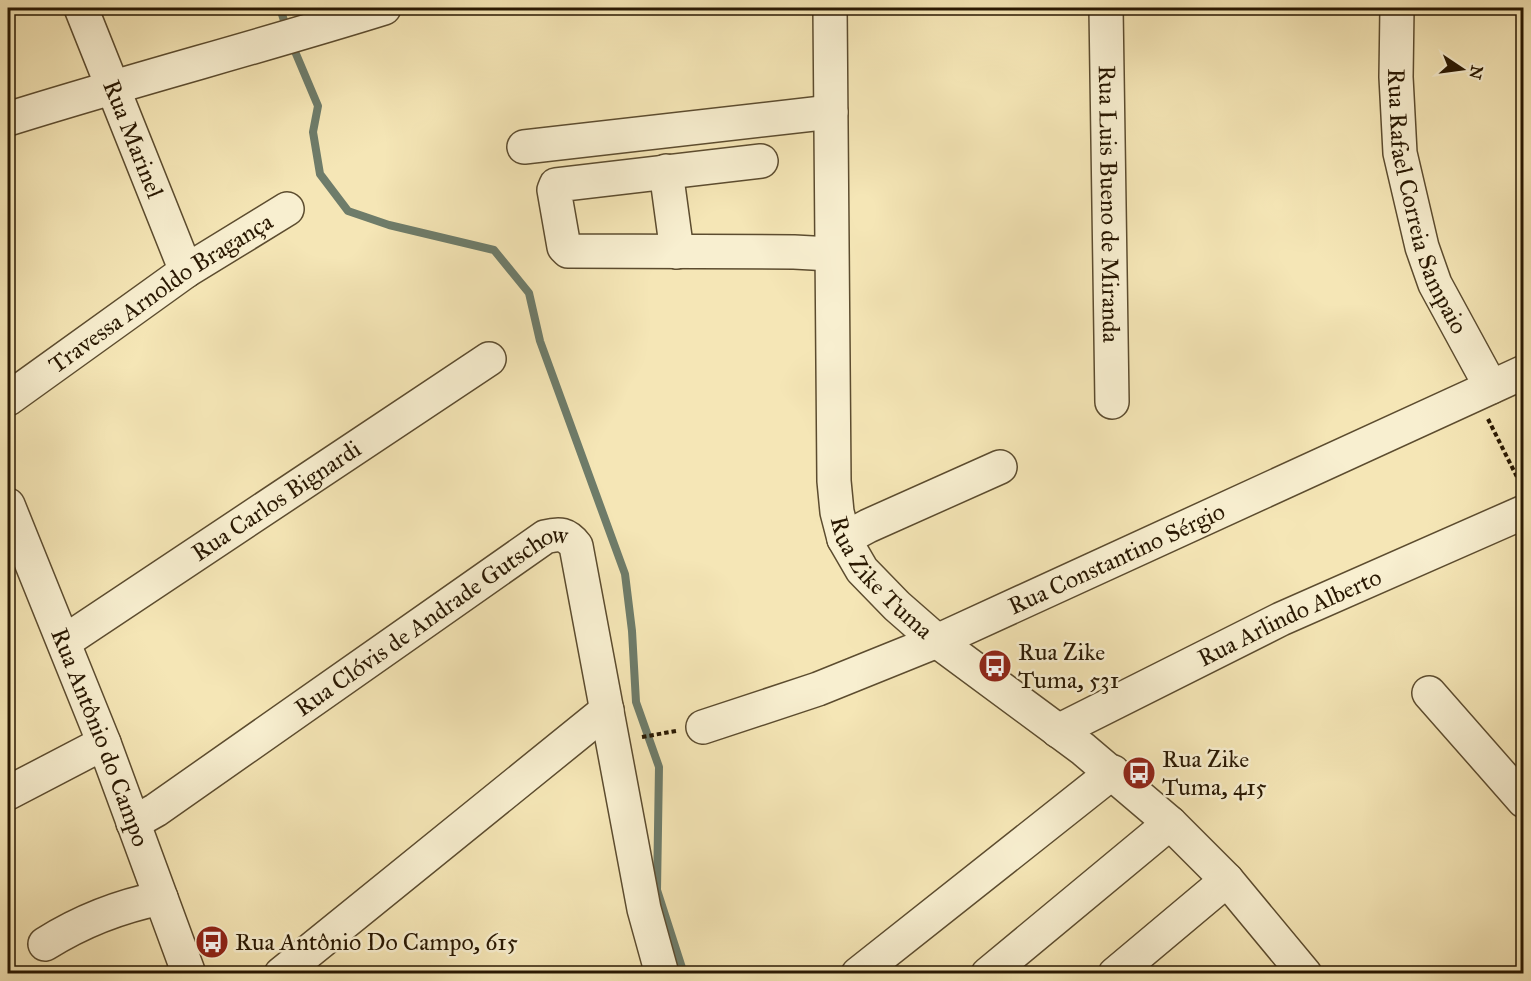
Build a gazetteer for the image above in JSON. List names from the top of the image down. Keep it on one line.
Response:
{"streets":{"street":["Rua Marinel","Rua Rafael Correia Sampaio","Rua Luis Bueno de Miranda","Travessa Arnoldo Bragança","Rua Carlos Bignardi","Rua Constantino Sérgio","Rua Zike Tuma","Rua Arlindo Alberto","Rua Clóvis de Andrade Gutschow","Rua Antônio do Campo"]},"crossings":[["Rua Marinel","Travessa Arnoldo Bragança"],["Rua Rafael Correia Sampaio","Rua Constantino Sérgio"],["Rua Carlos Bignardi","Rua Antônio do Campo"],["Rua Constantino Sérgio","Rua Zike Tuma"],["Rua Zike Tuma","Rua Arlindo Alberto"],["Rua Clóvis de Andrade Gutschow","Rua Antônio do Campo"]],"places":{"bus stop":["Rua Zike Tuma, 531","Rua Zike Tuma, 415","Rua Antônio Do Campo, 615"]},"north":"right"}
